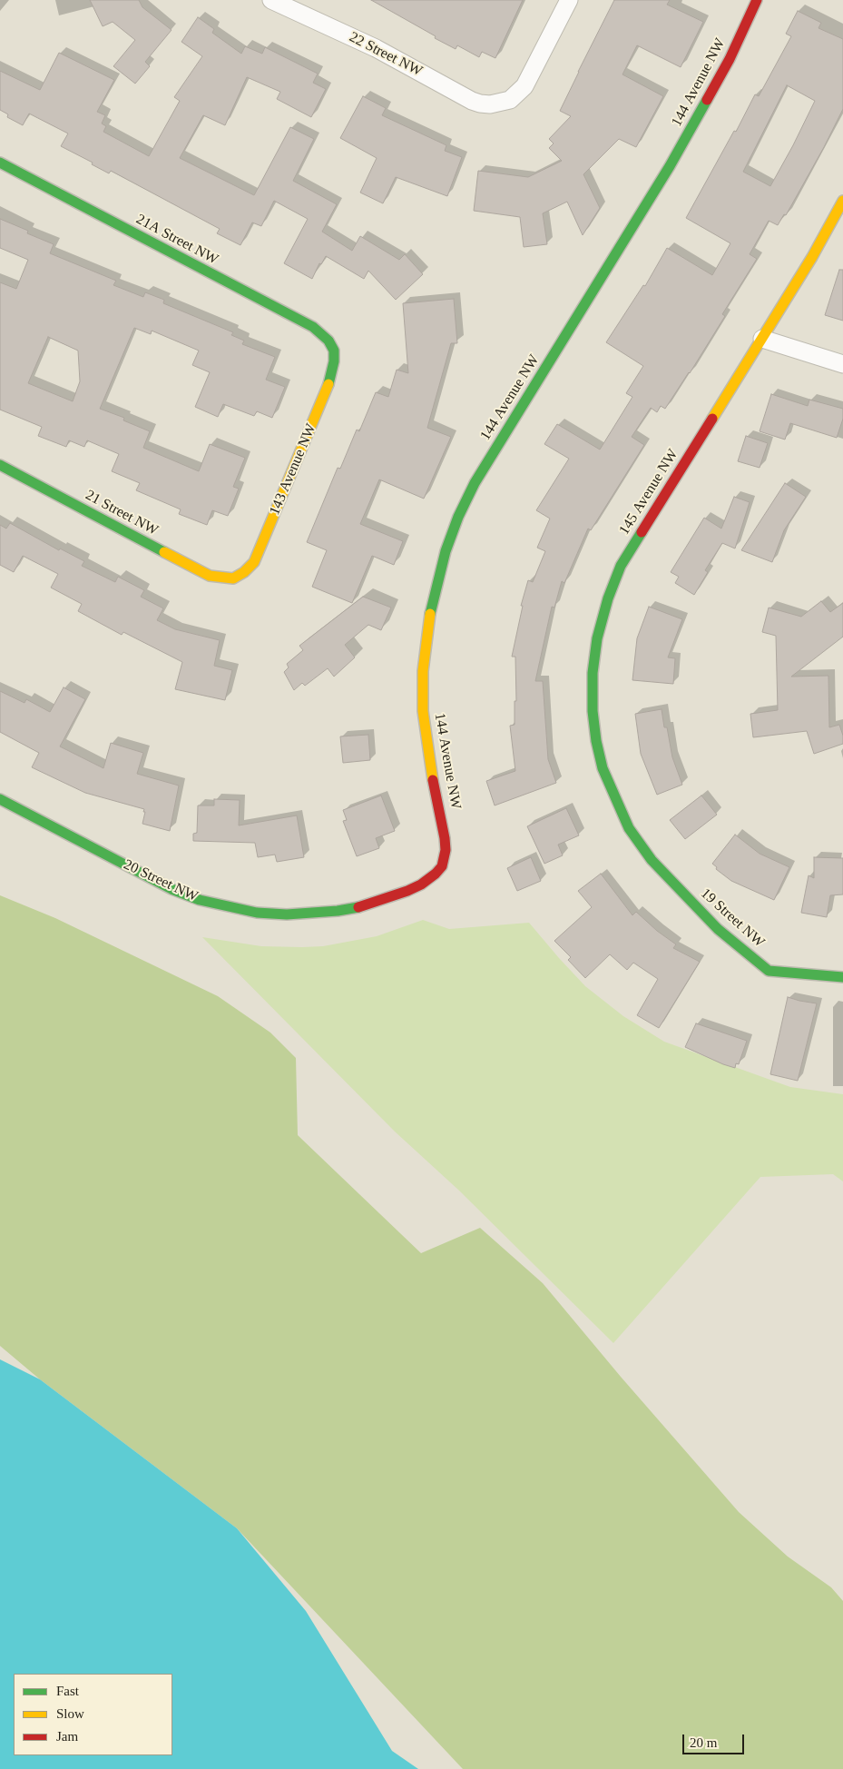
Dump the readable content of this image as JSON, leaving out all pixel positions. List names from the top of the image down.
{
  "streets": {
    "street": [
      "22 Street NW",
      "144 Avenue NW",
      "21A Street NW",
      "143 Avenue NW",
      "145 Avenue NW",
      "21 Street NW",
      "20 Street NW",
      "19 Street NW"
    ]
  },
  "crossings": [
    ["144 Avenue NW", "20 Street NW"],
    ["21A Street NW", "143 Avenue NW"],
    ["143 Avenue NW", "21 Street NW"],
    ["145 Avenue NW", "19 Street NW"]
  ],
  "legend": ["Fast", "Slow", "Jam"],
  "scale_bar": "20 m"
}
